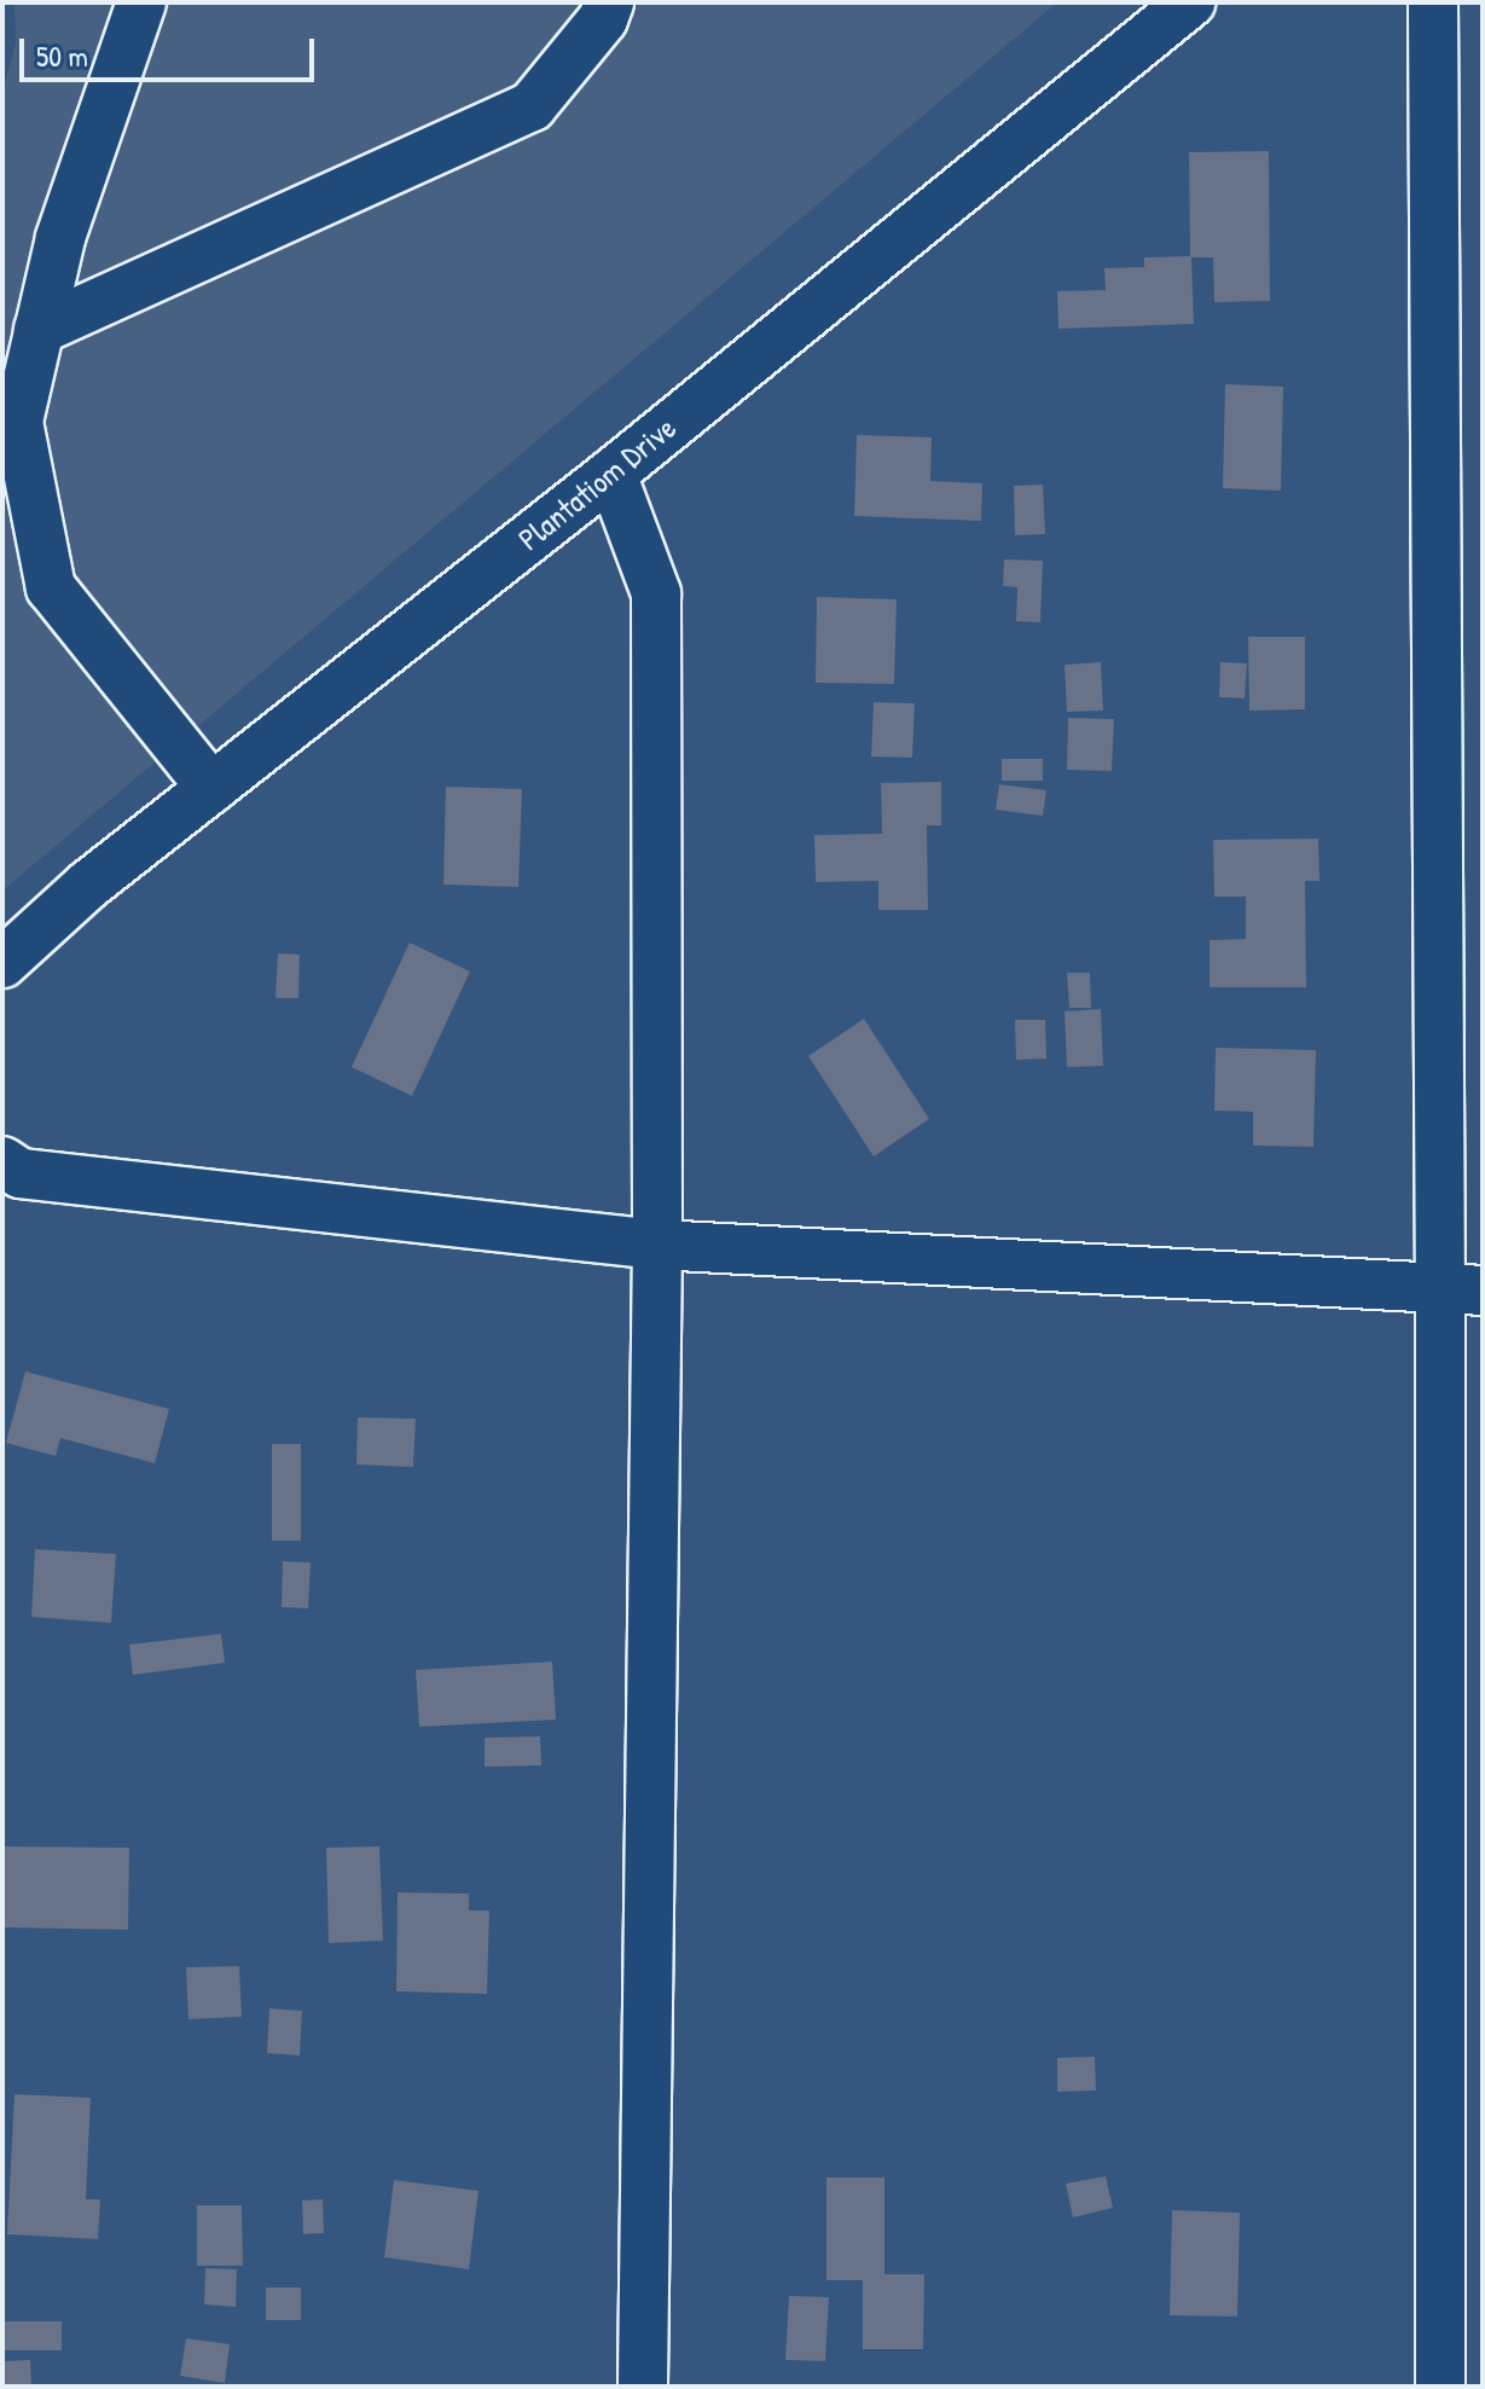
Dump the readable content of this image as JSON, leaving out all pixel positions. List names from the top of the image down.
{
  "streets": {
    "street": ["Plantatiom Drive"]
  },
  "scale_bar": "50 m"
}
